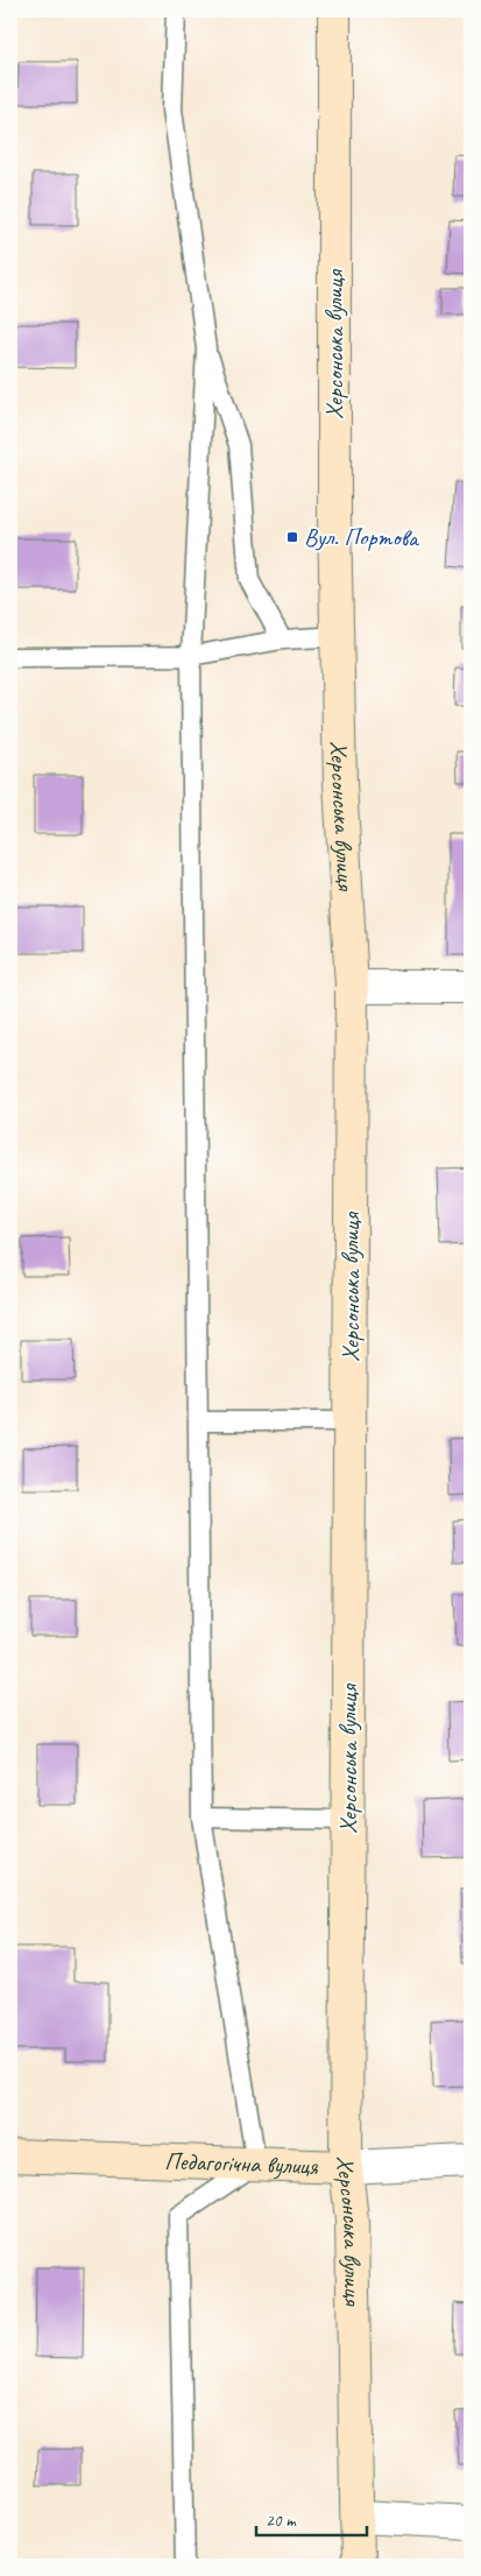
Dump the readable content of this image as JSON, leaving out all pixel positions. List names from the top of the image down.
{
  "streets": {
    "main road": ["Херсонська вулиця", "Педагогічна вулиця"]
  },
  "crossings": [
    ["Херсонська вулиця", "Педагогічна вулиця"]
  ],
  "places": {
    "transit": ["Вул. Портова"]
  },
  "scale_bar": "20 m"
}
